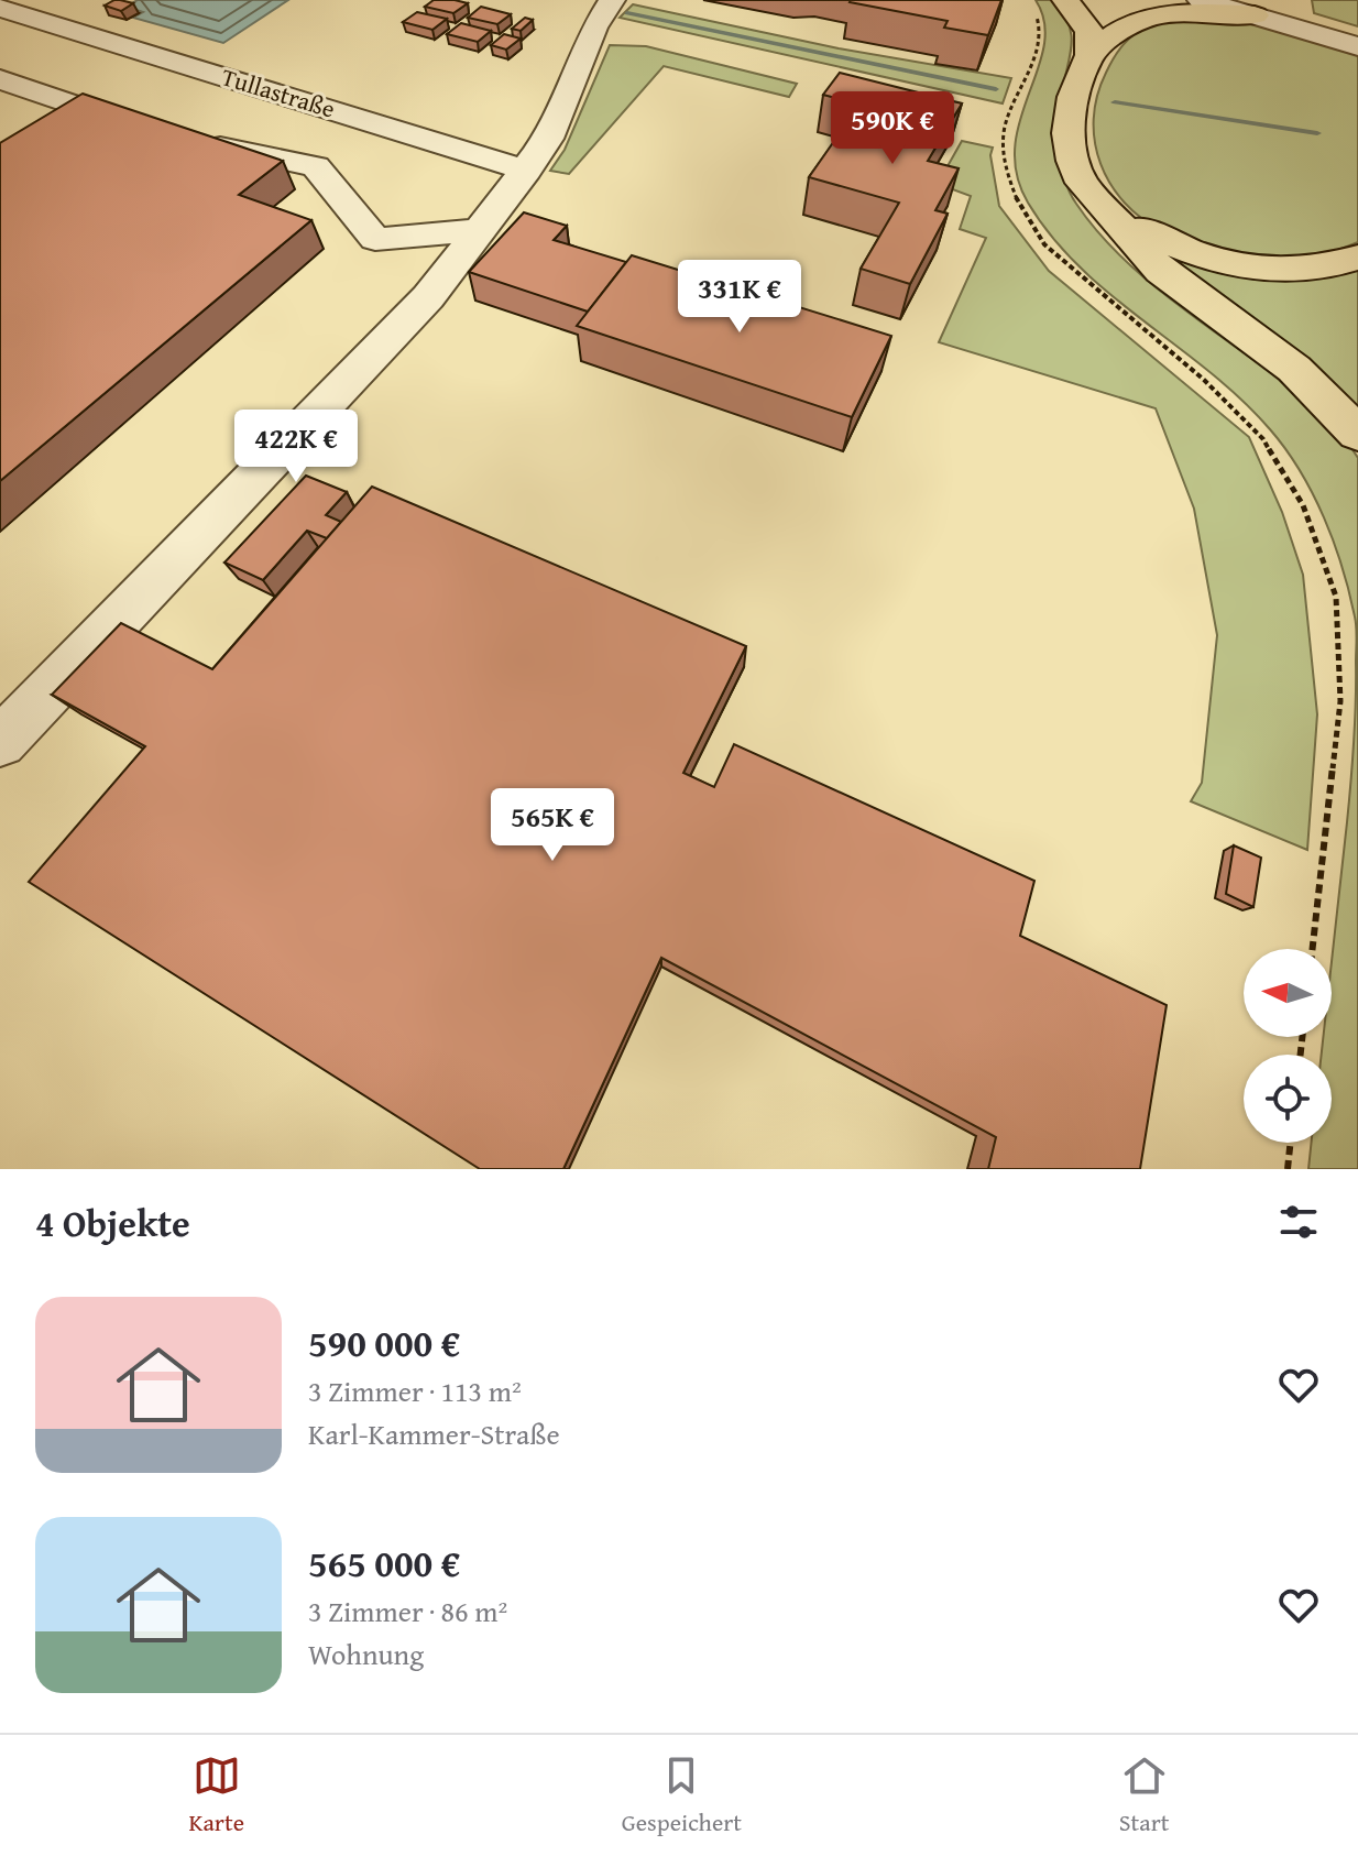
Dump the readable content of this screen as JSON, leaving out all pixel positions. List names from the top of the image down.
{
  "streets": {
    "street": ["Tullastraße"]
  },
  "north": "left",
  "page": {
    "price": [
      "590K €",
      "331K €",
      "422K €",
      "565K €"
    ],
    "heading": "4 Objekte",
    "list": [
      {
        "name": "590 000 €",
        "note": "3 Zimmer · 113 m² · Karl-Kammer-Straße"
      },
      {
        "name": "565 000 €",
        "note": "3 Zimmer · 86 m² · Wohnung"
      }
    ],
    "tabs": ["Karte", "Gespeichert", "Start"]
  }
}
